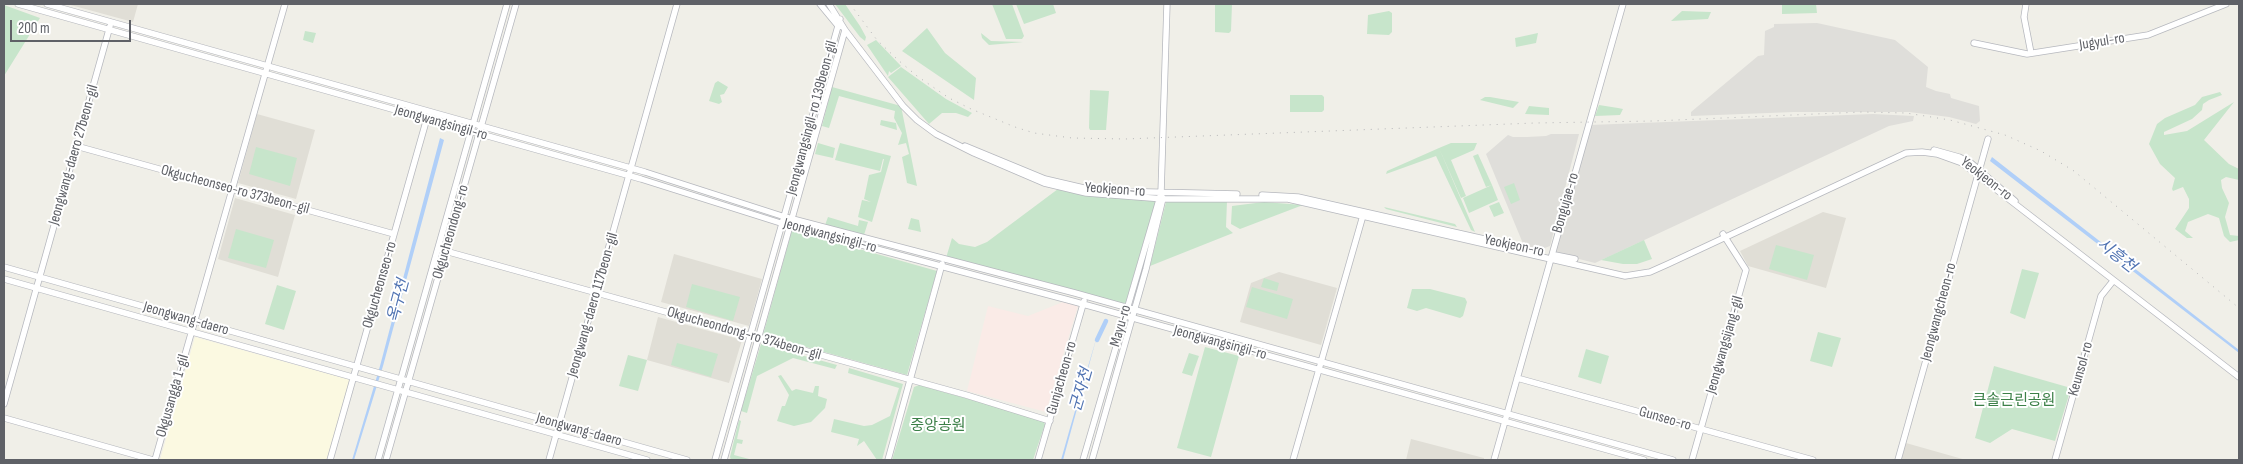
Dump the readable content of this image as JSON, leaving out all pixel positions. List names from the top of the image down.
{
  "streets": {
    "street": [
      "Jugyul-ro",
      "Jeongwangsingil-ro 139beon-gil",
      "Jeongwangsingil-ro",
      "Jeongwang-daero 27beon-gil",
      "Yeokjeon-ro",
      "Okgucheonseo-ro 373beon-gil",
      "Bongujae-ro",
      "Okgucheondong-ro",
      "Okgucheonseo-ro",
      "Jeongwang-daero 117beon-gil",
      "Jeongwangcheon-ro",
      "Jeongwang-daero",
      "Mayu-ro",
      "Okgucheondong-ro 374beon-gil",
      "Jeongwangsijang-gil",
      "Keunsol-ro",
      "Gunjacheon-ro",
      "Okgusangga 1-gil",
      "Gunseo-ro"
    ]
  },
  "crossings": [
    ["Jeongwangsingil-ro 139beon-gil", "Jeongwangsingil-ro"],
    ["Jeongwangsingil-ro 139beon-gil", "Yeokjeon-ro"],
    ["Jeongwangsingil-ro 139beon-gil", "Okgucheondong-ro 374beon-gil"],
    ["Jeongwangsingil-ro", "Jeongwang-daero 27beon-gil"],
    ["Jeongwangsingil-ro", "Bongujae-ro"],
    ["Jeongwangsingil-ro", "Okgucheondong-ro"],
    ["Jeongwangsingil-ro", "Okgucheonseo-ro"],
    ["Jeongwangsingil-ro", "Jeongwang-daero 117beon-gil"],
    ["Jeongwangsingil-ro", "Mayu-ro"],
    ["Jeongwangsingil-ro", "Gunjacheon-ro"],
    ["Jeongwangsingil-ro", "Okgusangga 1-gil"],
    ["Jeongwang-daero 27beon-gil", "Okgucheonseo-ro 373beon-gil"],
    ["Jeongwang-daero 27beon-gil", "Jeongwang-daero"],
    ["Yeokjeon-ro", "Bongujae-ro"],
    ["Yeokjeon-ro", "Jeongwangcheon-ro"],
    ["Yeokjeon-ro", "Mayu-ro"],
    ["Yeokjeon-ro", "Jeongwangsijang-gil"],
    ["Yeokjeon-ro", "Keunsol-ro"],
    ["Okgucheonseo-ro 373beon-gil", "Okgucheonseo-ro"],
    ["Okgucheonseo-ro 373beon-gil", "Okgusangga 1-gil"],
    ["Bongujae-ro", "Gunseo-ro"],
    ["Okgucheondong-ro", "Jeongwang-daero"],
    ["Okgucheondong-ro", "Okgucheondong-ro 374beon-gil"],
    ["Okgucheonseo-ro", "Jeongwang-daero"],
    ["Jeongwang-daero 117beon-gil", "Jeongwang-daero"],
    ["Jeongwang-daero 117beon-gil", "Okgucheondong-ro 374beon-gil"],
    ["Jeongwang-daero", "Okgusangga 1-gil"],
    ["Okgucheondong-ro 374beon-gil", "Gunjacheon-ro"],
    ["Jeongwangsijang-gil", "Gunseo-ro"]
  ],
  "water": ["시흥천", "옥구천", "군자천"],
  "parks": ["큰솔근린공원", "중앙공원"],
  "scale_bar": "200 m"
}
